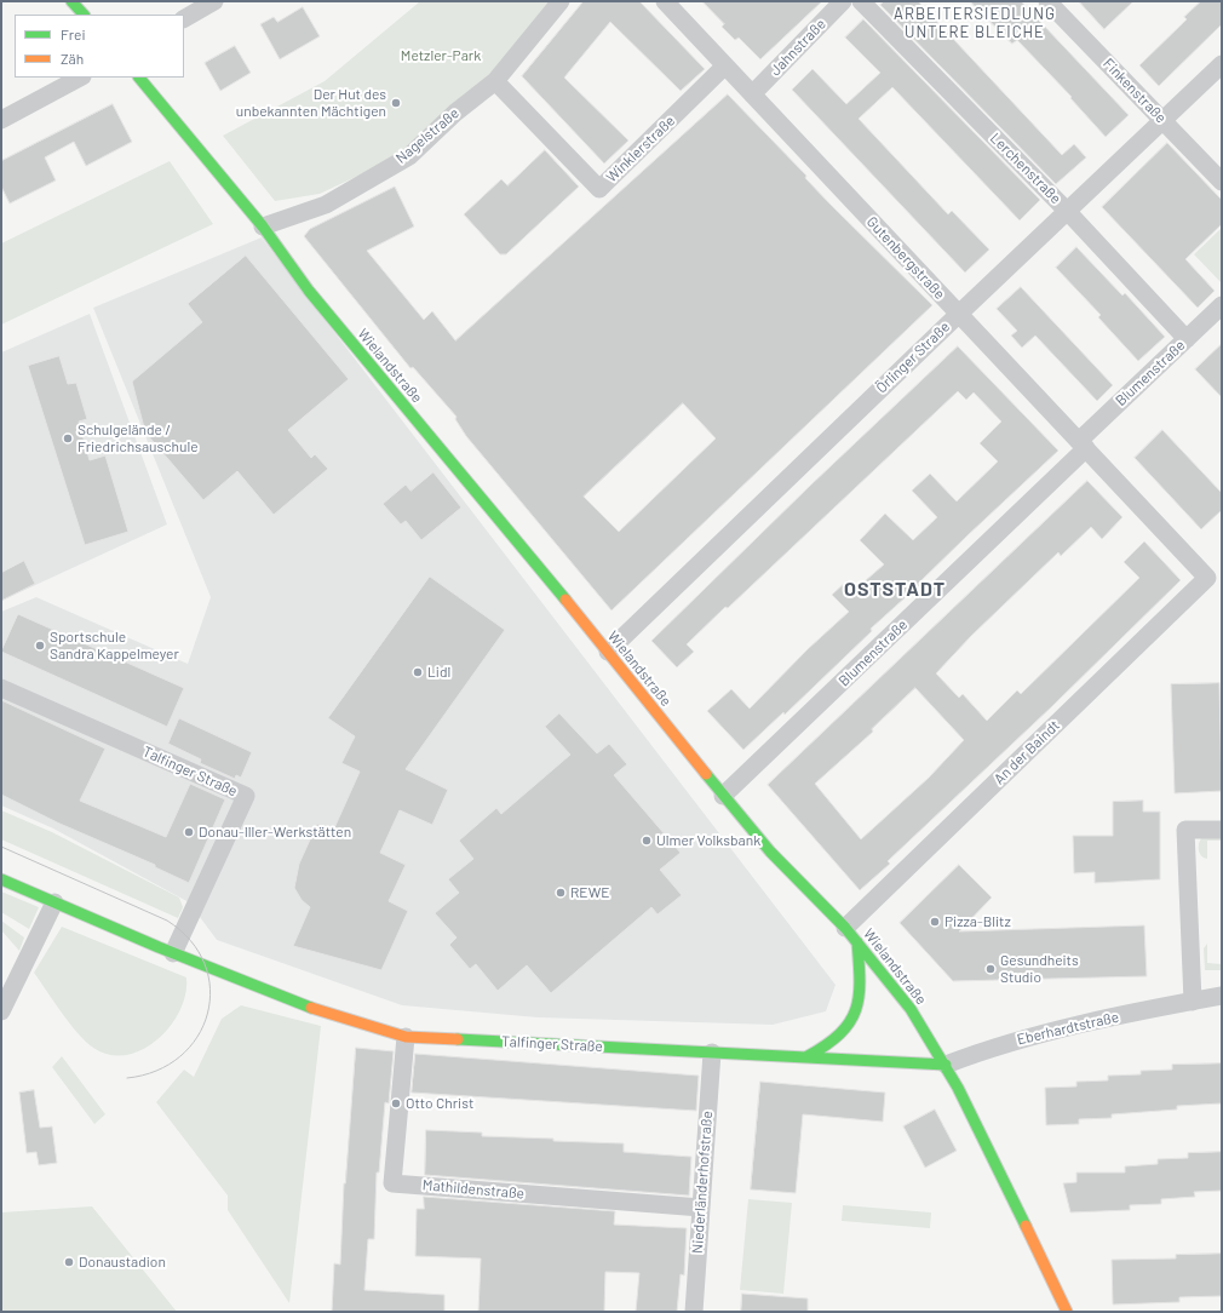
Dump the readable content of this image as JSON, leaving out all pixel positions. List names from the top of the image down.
{
  "streets": {
    "street": [
      "Jahnstraße",
      "Finkenstraße",
      "Nagelstraße",
      "Winklerstraße",
      "Lerchenstraße",
      "Gutenbergstraße",
      "Örlinger Straße",
      "Wielandstraße",
      "Blumenstraße",
      "An der Baindt",
      "Talfinger Straße",
      "Eberhardtstraße",
      "Niederländerhofstraße",
      "Mathildenstraße"
    ]
  },
  "crossings": [
    ["Jahnstraße", "Gutenbergstraße"],
    ["Finkenstraße", "Örlinger Straße"],
    ["Nagelstraße", "Winklerstraße"],
    ["Nagelstraße", "Wielandstraße"],
    ["Winklerstraße", "Gutenbergstraße"],
    ["Lerchenstraße", "Örlinger Straße"],
    ["Lerchenstraße", "Blumenstraße"],
    ["Gutenbergstraße", "Örlinger Straße"],
    ["Gutenbergstraße", "Blumenstraße"],
    ["Gutenbergstraße", "An der Baindt"],
    ["Örlinger Straße", "Wielandstraße"],
    ["Wielandstraße", "Blumenstraße"],
    ["Wielandstraße", "An der Baindt"],
    ["Wielandstraße", "Talfinger Straße"],
    ["Wielandstraße", "Eberhardtstraße"],
    ["Talfinger Straße", "Eberhardtstraße"],
    ["Talfinger Straße", "Niederländerhofstraße"],
    ["Talfinger Straße", "Mathildenstraße"],
    ["Niederländerhofstraße", "Mathildenstraße"]
  ],
  "districts": ["ARBEITERSIEDLUNG UNTERE BLEICHE", "OSTSTADT"],
  "parks": ["Metzler-Park"],
  "places": [
    "Der Hut des unbekannten Mächtigen",
    "Schulgelände / Friedrichsauschule",
    "Sportschule Sandra Kappelmeyer",
    "Lidl",
    "Donau-Iller-Werkstätten",
    "Ulmer Volksbank",
    "REWE",
    "Pizza-Blitz",
    "Gesundheits Studio",
    "Otto Christ",
    "Donaustadion"
  ],
  "legend": ["Frei", "Zäh"]
}
